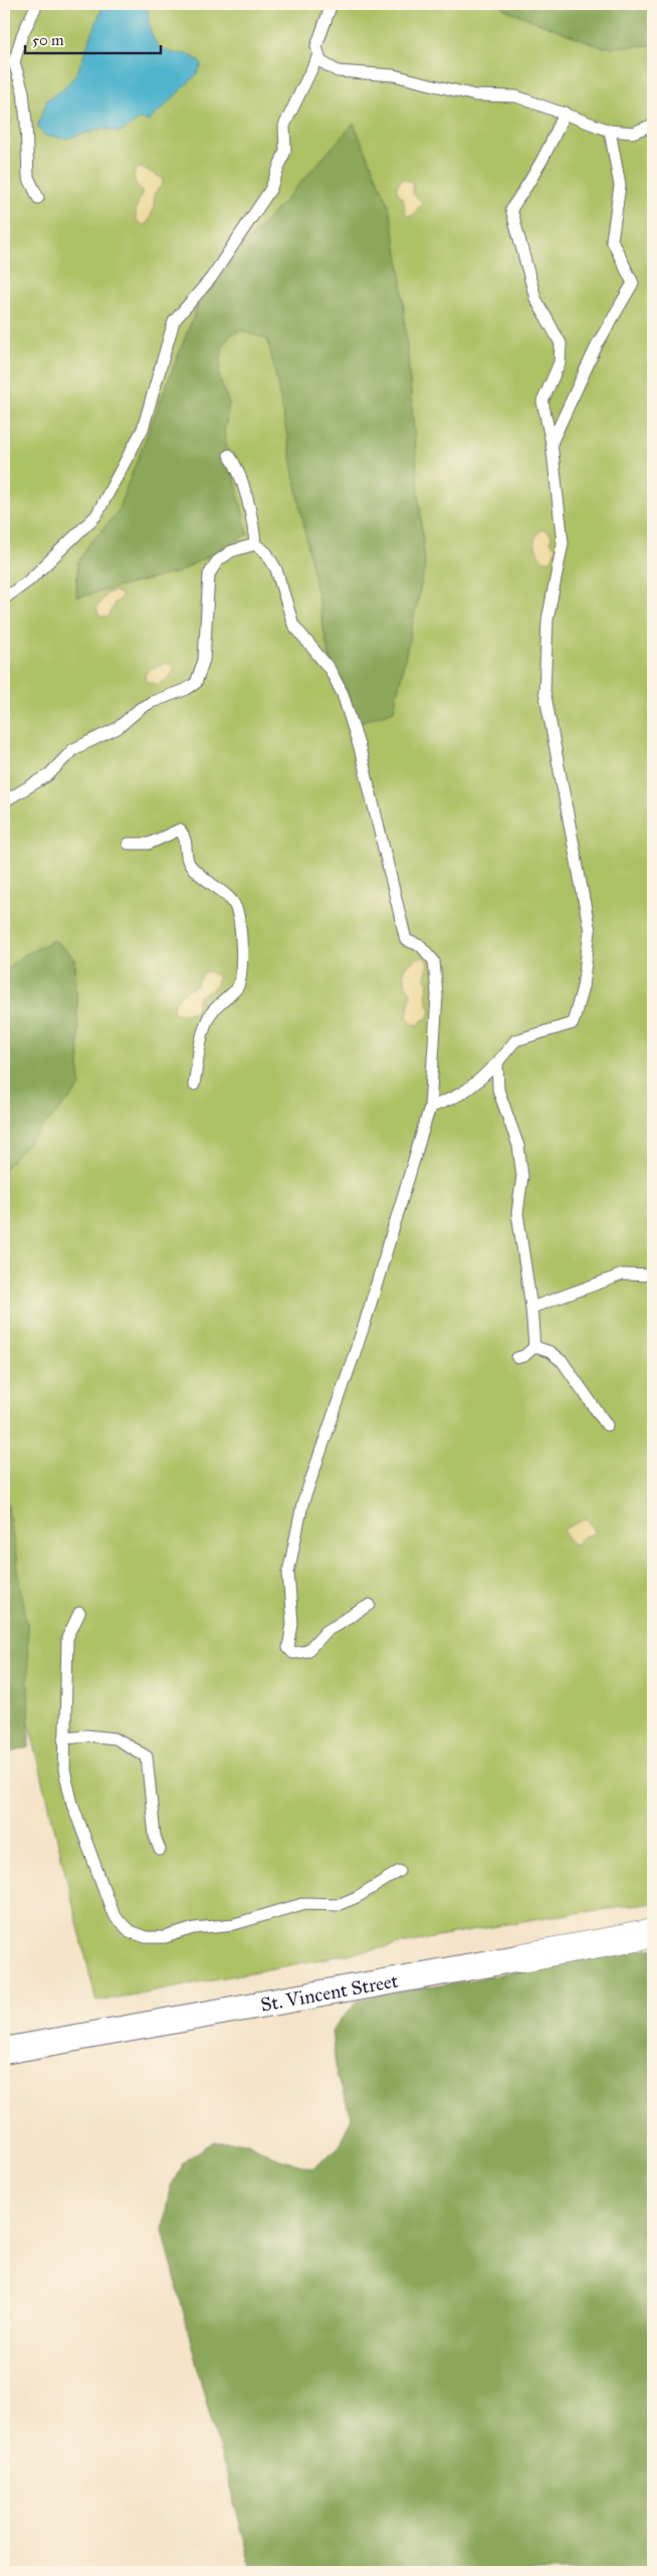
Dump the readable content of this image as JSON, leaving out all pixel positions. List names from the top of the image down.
{
  "streets": {
    "main road": ["St. Vincent Street"]
  },
  "scale_bar": "50 m"
}
